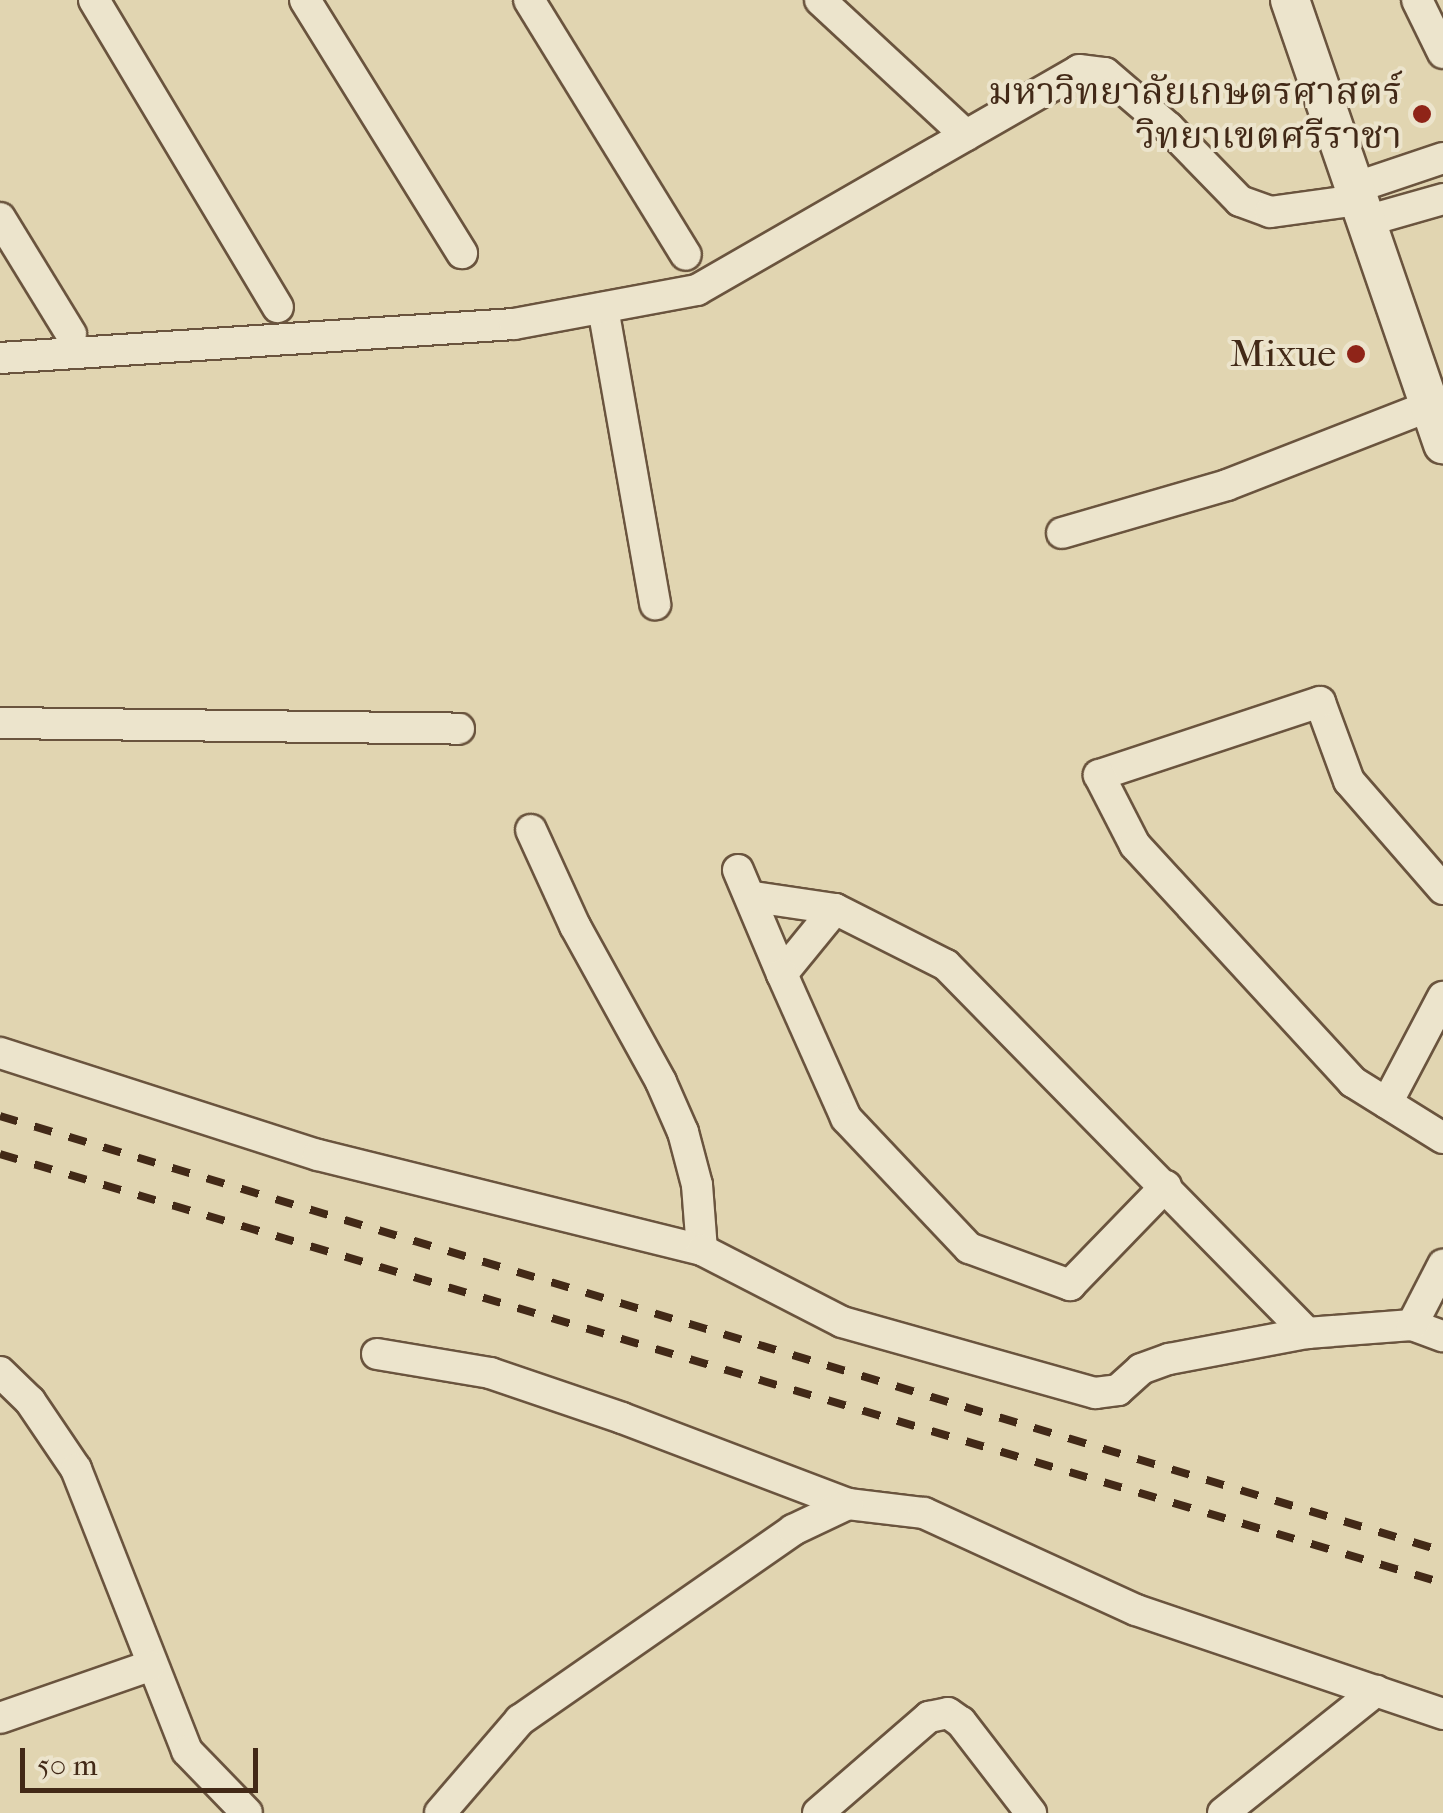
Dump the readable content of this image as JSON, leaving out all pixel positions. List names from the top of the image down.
{
  "places": ["มหาวิทยาลัยเกษตรศาสตร์ วิทยาเขตศรีราชา", "Mixue"],
  "scale_bar": "50 m"
}
